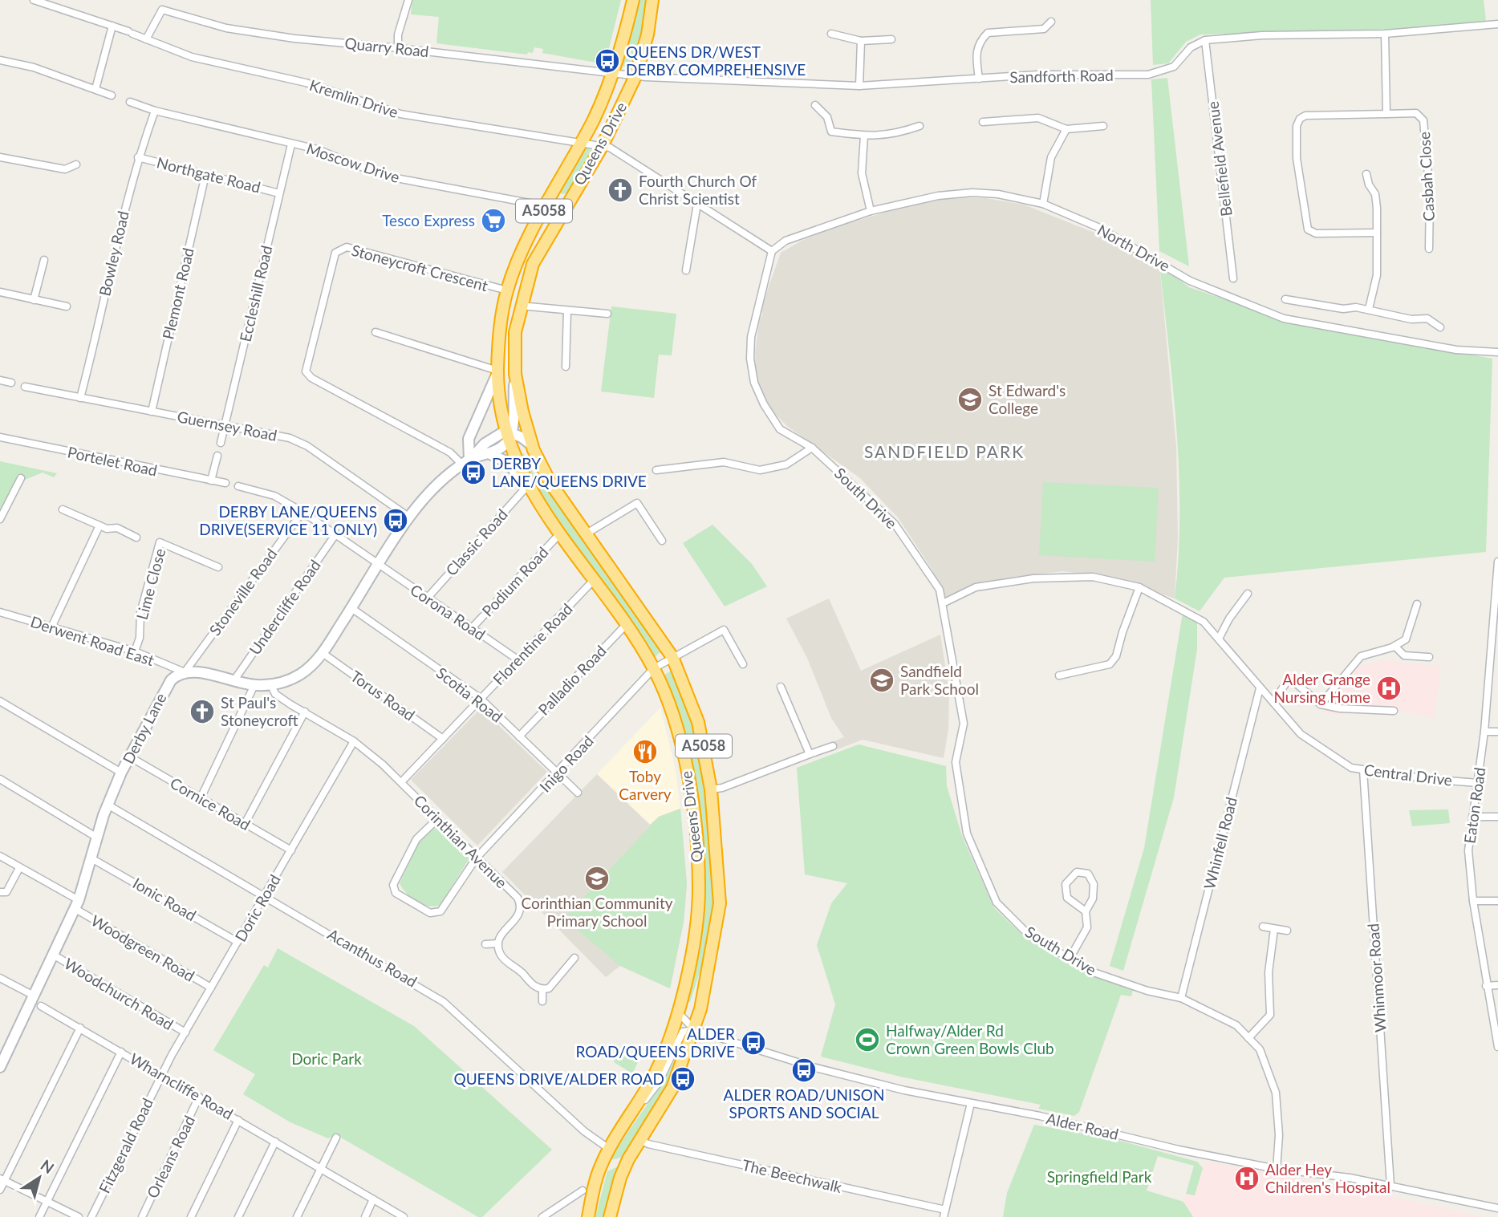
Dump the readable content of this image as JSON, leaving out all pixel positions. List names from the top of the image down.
{
  "streets": {
    "highway": ["Queens Drive", "A5058"],
    "street": [
      "Quarry Road",
      "Sandforth Road",
      "Kremlin Drive",
      "Bellefield Avenue",
      "Moscow Drive",
      "Northgate Road",
      "Casbah Close",
      "North Drive",
      "Bowley Road",
      "Stoneycroft Crescent",
      "Plemont Road",
      "Eccleshill Road",
      "Guernsey Road",
      "Portelet Road",
      "South Drive",
      "Classic Road",
      "Podium Road",
      "Lime Close",
      "Stoneville Road",
      "Undercliffe Road",
      "Corona Road",
      "Derwent Road East",
      "Florentine Road",
      "Palladio Road",
      "Scotia Road",
      "Torus Road",
      "Derby Lane",
      "Inigo Road",
      "Central Drive",
      "Cornice Road",
      "Eaton Road",
      "Corinthian Avenue",
      "Whinfell Road",
      "Ionic Road",
      "Doric Road",
      "Woodgreen Road",
      "Acanthus Road",
      "Whinmoor Road",
      "Woodchurch Road",
      "Wharncliffe Road",
      "Alder Road",
      "Fitzgerald Road",
      "Orleans Road",
      "The Beechwalk"
    ]
  },
  "crossings": [
    ["Quarry Road", "Sandforth Road"],
    ["Quarry Road", "Kremlin Drive"],
    ["Quarry Road", "Queens Drive"],
    ["Sandforth Road", "Queens Drive"],
    ["Sandforth Road", "Bellefield Avenue"],
    ["Kremlin Drive", "Queens Drive"],
    ["Kremlin Drive", "North Drive"],
    ["Kremlin Drive", "South Drive"],
    ["Queens Drive", "Moscow Drive"],
    ["Queens Drive", "A5058"],
    ["Queens Drive", "Stoneycroft Crescent"],
    ["Queens Drive", "Classic Road"],
    ["Queens Drive", "Podium Road"],
    ["Queens Drive", "Florentine Road"],
    ["Queens Drive", "Palladio Road"],
    ["Queens Drive", "Inigo Road"],
    ["Queens Drive", "Alder Road"],
    ["Queens Drive", "The Beechwalk"],
    ["Moscow Drive", "Bowley Road"],
    ["Moscow Drive", "Eccleshill Road"],
    ["Northgate Road", "Bowley Road"],
    ["Northgate Road", "Plemont Road"],
    ["Northgate Road", "Eccleshill Road"],
    ["A5058", "Acanthus Road"],
    ["A5058", "The Beechwalk"],
    ["North Drive", "South Drive"],
    ["Bowley Road", "Guernsey Road"],
    ["Plemont Road", "Guernsey Road"],
    ["Eccleshill Road", "Guernsey Road"],
    ["South Drive", "Central Drive"],
    ["South Drive", "Whinfell Road"],
    ["South Drive", "Alder Road"],
    ["Classic Road", "Corona Road"],
    ["Podium Road", "Corona Road"],
    ["Lime Close", "Derwent Road East"],
    ["Stoneville Road", "Derwent Road East"],
    ["Stoneville Road", "Derby Lane"],
    ["Corona Road", "Florentine Road"],
    ["Derwent Road East", "Derby Lane"],
    ["Florentine Road", "Scotia Road"],
    ["Florentine Road", "Torus Road"],
    ["Florentine Road", "Corinthian Avenue"],
    ["Palladio Road", "Scotia Road"],
    ["Scotia Road", "Inigo Road"],
    ["Derby Lane", "Cornice Road"],
    ["Derby Lane", "Ionic Road"],
    ["Derby Lane", "Woodgreen Road"],
    ["Derby Lane", "Acanthus Road"],
    ["Derby Lane", "Woodchurch Road"],
    ["Inigo Road", "Corinthian Avenue"],
    ["Central Drive", "Eaton Road"],
    ["Central Drive", "Whinfell Road"],
    ["Central Drive", "Whinmoor Road"],
    ["Cornice Road", "Doric Road"],
    ["Corinthian Avenue", "Doric Road"],
    ["Ionic Road", "Doric Road"],
    ["Doric Road", "Woodgreen Road"],
    ["Doric Road", "Acanthus Road"],
    ["Doric Road", "Woodchurch Road"],
    ["Doric Road", "Wharncliffe Road"],
    ["Doric Road", "Fitzgerald Road"],
    ["Whinmoor Road", "Alder Road"],
    ["Wharncliffe Road", "Fitzgerald Road"],
    ["Wharncliffe Road", "Orleans Road"]
  ],
  "districts": ["SANDFIELD PARK"],
  "parks": ["Doric Park", "Springfield Park"],
  "places": {
    "bus stop": [
      "QUEENS DR/WEST DERBY COMPREHENSIVE",
      "DERBY LANE/QUEENS DRIVE",
      "DERBY LANE/QUEENS DRIVE(SERVICE 11 ONLY)",
      "ALDER ROAD/QUEENS DRIVE",
      "ALDER ROAD/UNISON SPORTS AND SOCIAL",
      "QUEENS DRIVE/ALDER ROAD"
    ],
    "church": ["Fourth Church Of Christ Scientist", "St Paul's Stoneycroft"],
    "supermarket": ["Tesco Express"],
    "school or university": ["St Edward's College", "Sandfield Park School", "Corinthian Community Primary School"],
    "hospital": ["Alder Grange Nursing Home", "Alder Hey Children's Hospital"],
    "restaurant": ["Toby Carvery"],
    "sports": ["Halfway/Alder Rd Crown Green Bowls Club"]
  },
  "north": "top right"
}
